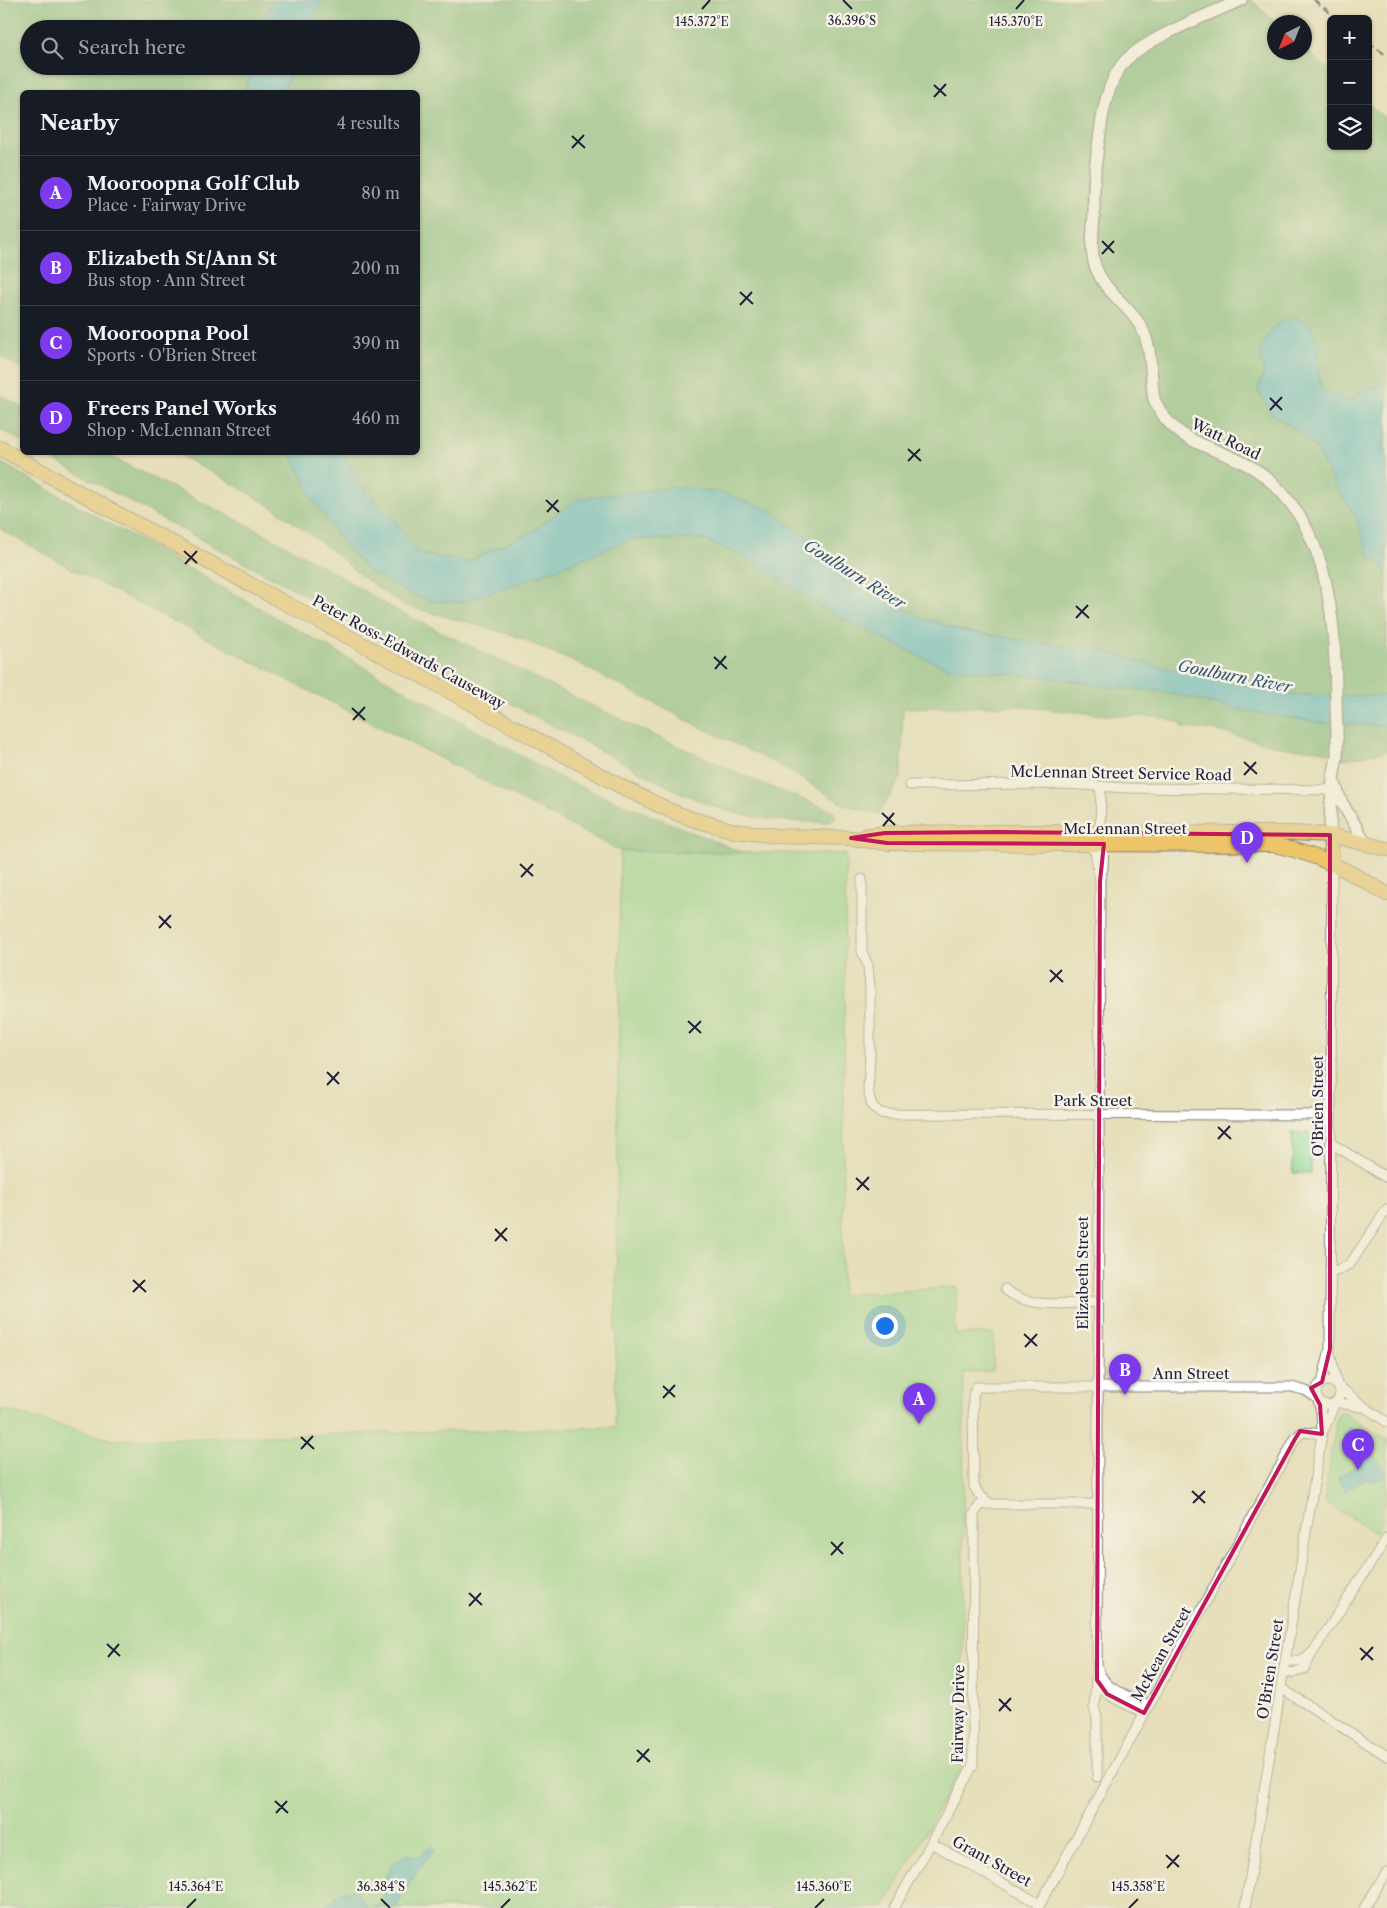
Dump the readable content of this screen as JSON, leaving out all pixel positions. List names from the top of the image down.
{
  "streets": {
    "highway": ["Peter Ross-Edwards Causeway", "McLennan Street"],
    "street": [
      "Watt Road",
      "McLennan Street Service Road",
      "Park Street",
      "O'Brien Street",
      "Elizabeth Street",
      "Ann Street",
      "McKean Street",
      "Fairway Drive",
      "Grant Street"
    ]
  },
  "crossings": [
    ["Watt Road", "McLennan Street Service Road"],
    ["Watt Road", "McLennan Street"],
    ["Peter Ross-Edwards Causeway", "McLennan Street"],
    ["McLennan Street Service Road", "Elizabeth Street"],
    ["McLennan Street", "O'Brien Street"],
    ["McLennan Street", "Elizabeth Street"],
    ["Park Street", "O'Brien Street"],
    ["Park Street", "Elizabeth Street"],
    ["O'Brien Street", "Ann Street"],
    ["O'Brien Street", "McKean Street"],
    ["Elizabeth Street", "Ann Street"],
    ["Elizabeth Street", "McKean Street"],
    ["Ann Street", "Fairway Drive"],
    ["McKean Street", "Grant Street"],
    ["Fairway Drive", "Grant Street"]
  ],
  "water": ["Goulburn River"],
  "north": "bottom left",
  "page": {
    "map_buttons": ["+", "−"],
    "search": "Search here",
    "heading": ["Nearby", "4 results"],
    "list": [
      {
        "mark": "A",
        "name": "Mooroopna Golf Club",
        "note": "Place · Fairway Drive",
        "value": "80 m"
      },
      {
        "mark": "B",
        "name": "Elizabeth St/Ann St",
        "note": "Bus stop · Ann Street",
        "value": "200 m"
      },
      {
        "mark": "C",
        "name": "Mooroopna Pool",
        "note": "Sports · O'Brien Street",
        "value": "390 m"
      },
      {
        "mark": "D",
        "name": "Freers Panel Works",
        "note": "Shop · McLennan Street",
        "value": "460 m"
      }
    ],
    "pins": [
      "D",
      "B",
      "A",
      "C"
    ]
  },
  "coordinates": [
    "36.396°S",
    "145.372°E",
    "145.370°E",
    "145.364°E",
    "145.362°E",
    "145.360°E",
    "145.358°E",
    "36.384°S"
  ]
}
